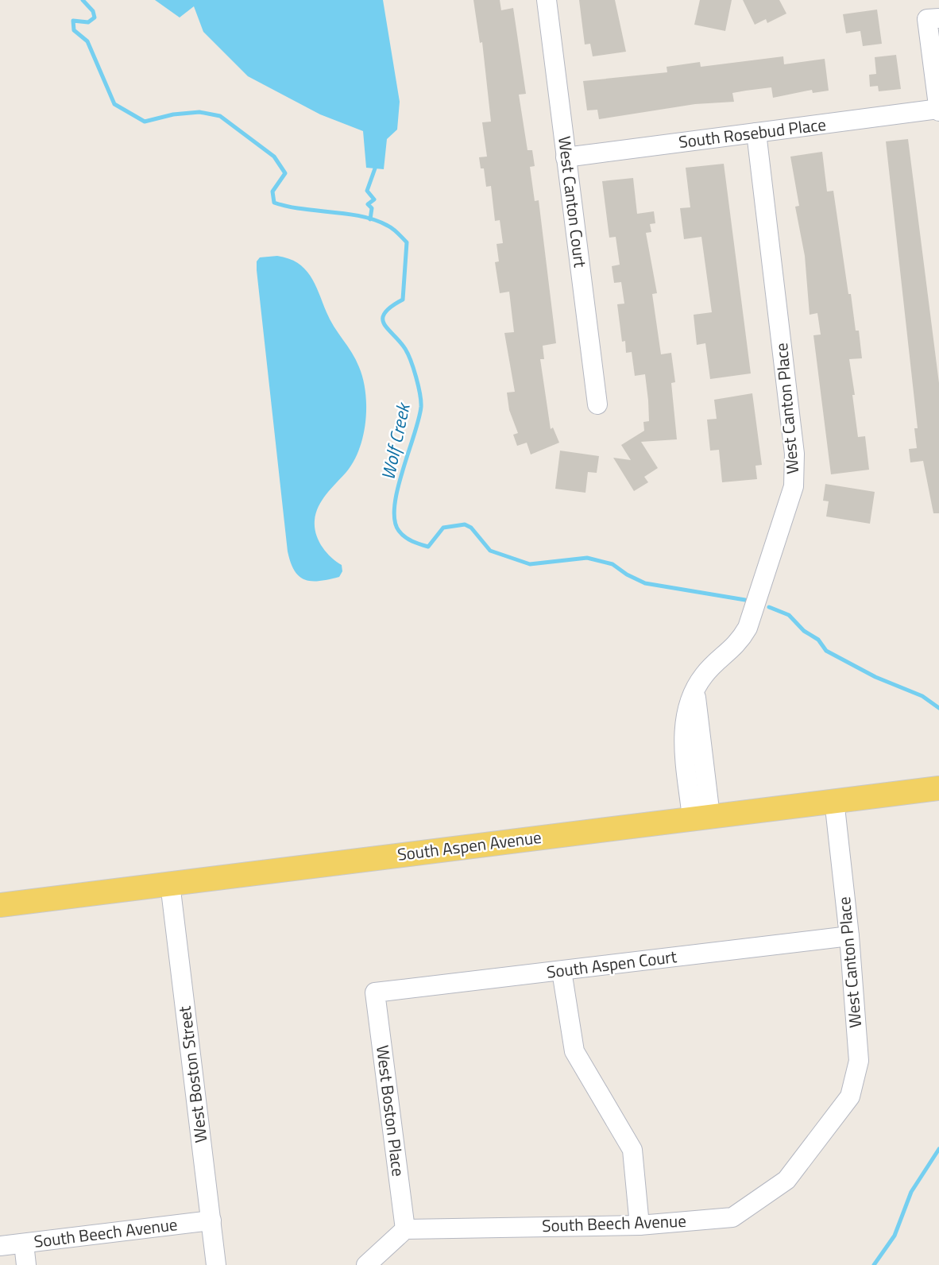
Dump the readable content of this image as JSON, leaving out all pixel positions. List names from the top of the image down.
{
  "streets": {
    "main road": ["South Aspen Avenue"],
    "street": [
      "South Rosebud Place",
      "West Canton Court",
      "West Canton Place",
      "South Aspen Court",
      "West Boston Street",
      "West Boston Place",
      "South Beech Avenue"
    ]
  },
  "crossings": [
    ["South Rosebud Place", "West Canton Court"],
    ["South Rosebud Place", "West Canton Place"],
    ["West Canton Place", "South Aspen Avenue"],
    ["West Canton Place", "South Aspen Court"],
    ["West Canton Place", "South Beech Avenue"],
    ["South Aspen Avenue", "West Boston Street"],
    ["South Aspen Court", "West Boston Place"],
    ["West Boston Street", "South Beech Avenue"],
    ["West Boston Place", "South Beech Avenue"]
  ],
  "water": ["Wolf Creek"]
}
